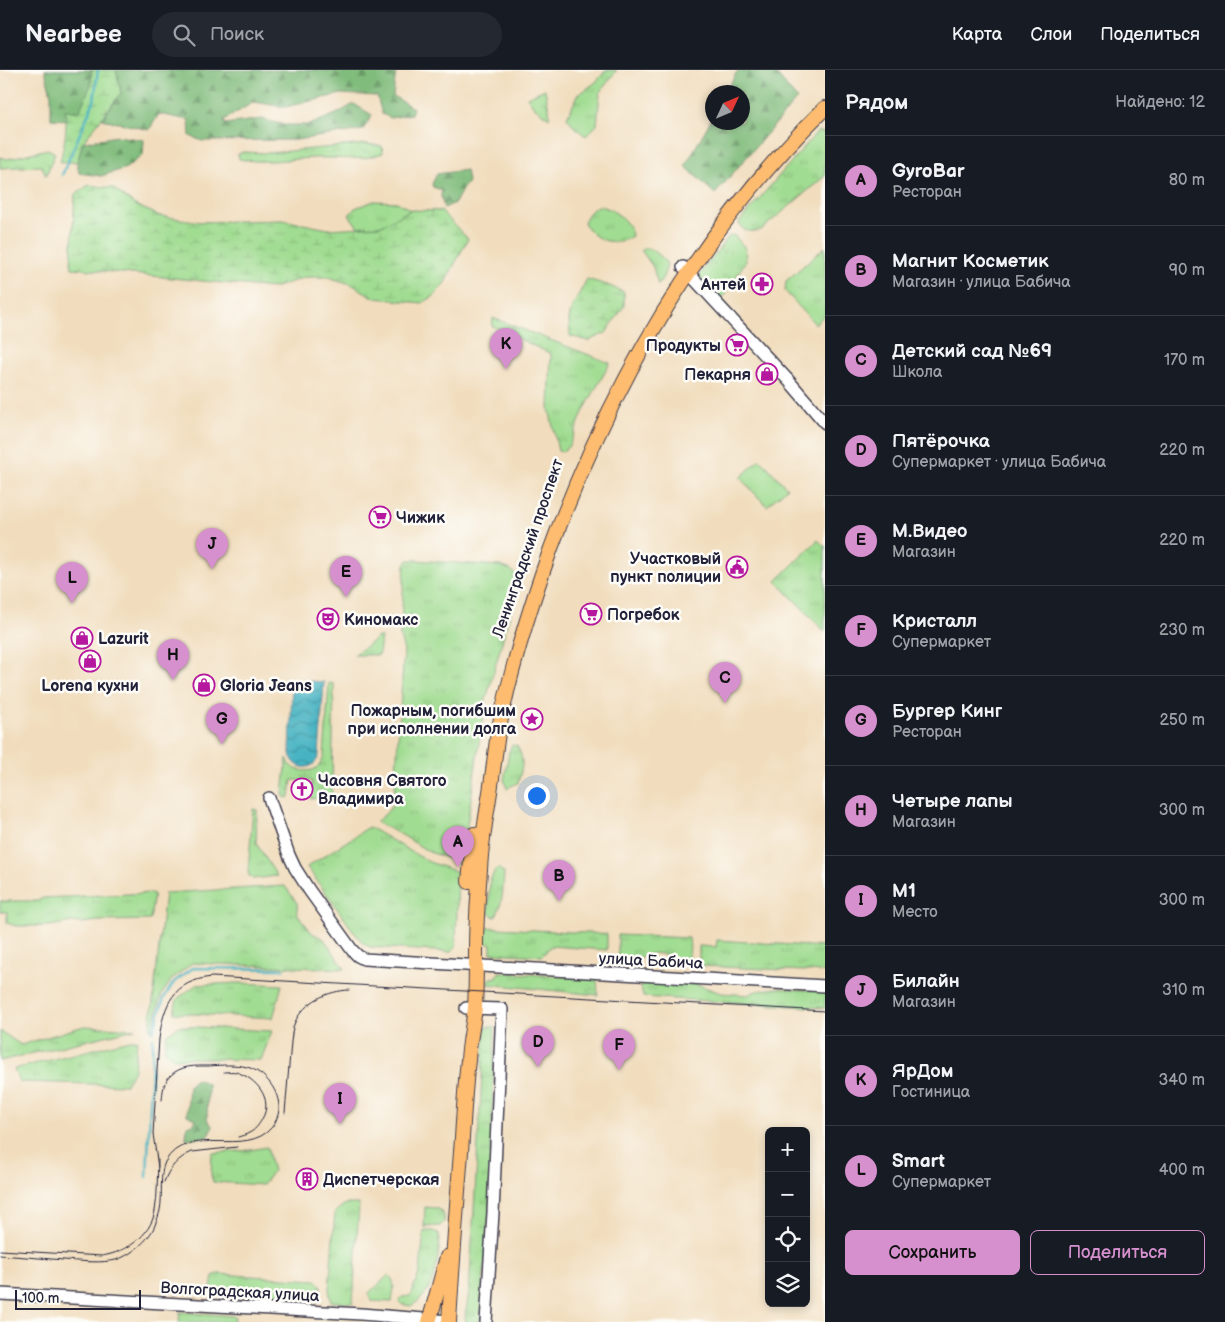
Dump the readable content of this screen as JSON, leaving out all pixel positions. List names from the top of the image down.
{
  "streets": {
    "main road": ["Ленинградский проспект"],
    "street": ["улица Бабича", "Волгоградская улица"]
  },
  "crossings": [
    ["Ленинградский проспект", "улица Бабича"],
    ["Ленинградский проспект", "Волгоградская улица"]
  ],
  "places": {
    "pharmacy": ["Антей"],
    "supermarket": ["Продукты", "Чижик", "Погребок"],
    "shop": [
      "Пекарня",
      "Lazurit",
      "Lorena кухни",
      "Gloria Jeans"
    ],
    "public building": ["Участковый пункт полиции"],
    "theatre": ["Киномакс"],
    "place": ["Пожарным, погибшим при исполнении долга"],
    "church": ["Часовня Святого Владимира"],
    "building": ["Диспетчерская"]
  },
  "scale_bar": "100 m",
  "north": "top right",
  "page": {
    "header": "Nearbee",
    "search": "Поиск",
    "nav": ["Карта", "Слои", "Поделиться"],
    "heading": ["Рядом", "Найдено: 12"],
    "list": [
      {
        "mark": "A",
        "name": "GyroBar",
        "note": "Ресторан",
        "value": "80 m"
      },
      {
        "mark": "B",
        "name": "Магнит Косметик",
        "note": "Магазин · улица Бабича",
        "value": "90 m"
      },
      {
        "mark": "C",
        "name": "Детский сад №69",
        "note": "Школа",
        "value": "170 m"
      },
      {
        "mark": "D",
        "name": "Пятёрочка",
        "note": "Супермаркет · улица Бабича",
        "value": "220 m"
      },
      {
        "mark": "E",
        "name": "М.Видео",
        "note": "Магазин",
        "value": "220 m"
      },
      {
        "mark": "F",
        "name": "Кристалл",
        "note": "Супермаркет",
        "value": "230 m"
      },
      {
        "mark": "G",
        "name": "Бургер Кинг",
        "note": "Ресторан",
        "value": "250 m"
      },
      {
        "mark": "H",
        "name": "Четыре лапы",
        "note": "Магазин",
        "value": "300 m"
      },
      {
        "mark": "I",
        "name": "М1",
        "note": "Место",
        "value": "300 m"
      },
      {
        "mark": "J",
        "name": "Билайн",
        "note": "Магазин",
        "value": "310 m"
      },
      {
        "mark": "K",
        "name": "ЯрДом",
        "note": "Гостиница",
        "value": "340 m"
      },
      {
        "mark": "L",
        "name": "Smart",
        "note": "Супермаркет",
        "value": "400 m"
      }
    ],
    "pins": [
      "K",
      "J",
      "E",
      "L",
      "H",
      "C",
      "G",
      "A",
      "B",
      "D",
      "F",
      "I"
    ],
    "map_buttons": ["+", "−"],
    "buttons": ["Сохранить", "Поделиться"],
    "scale": "100 m"
  }
}
